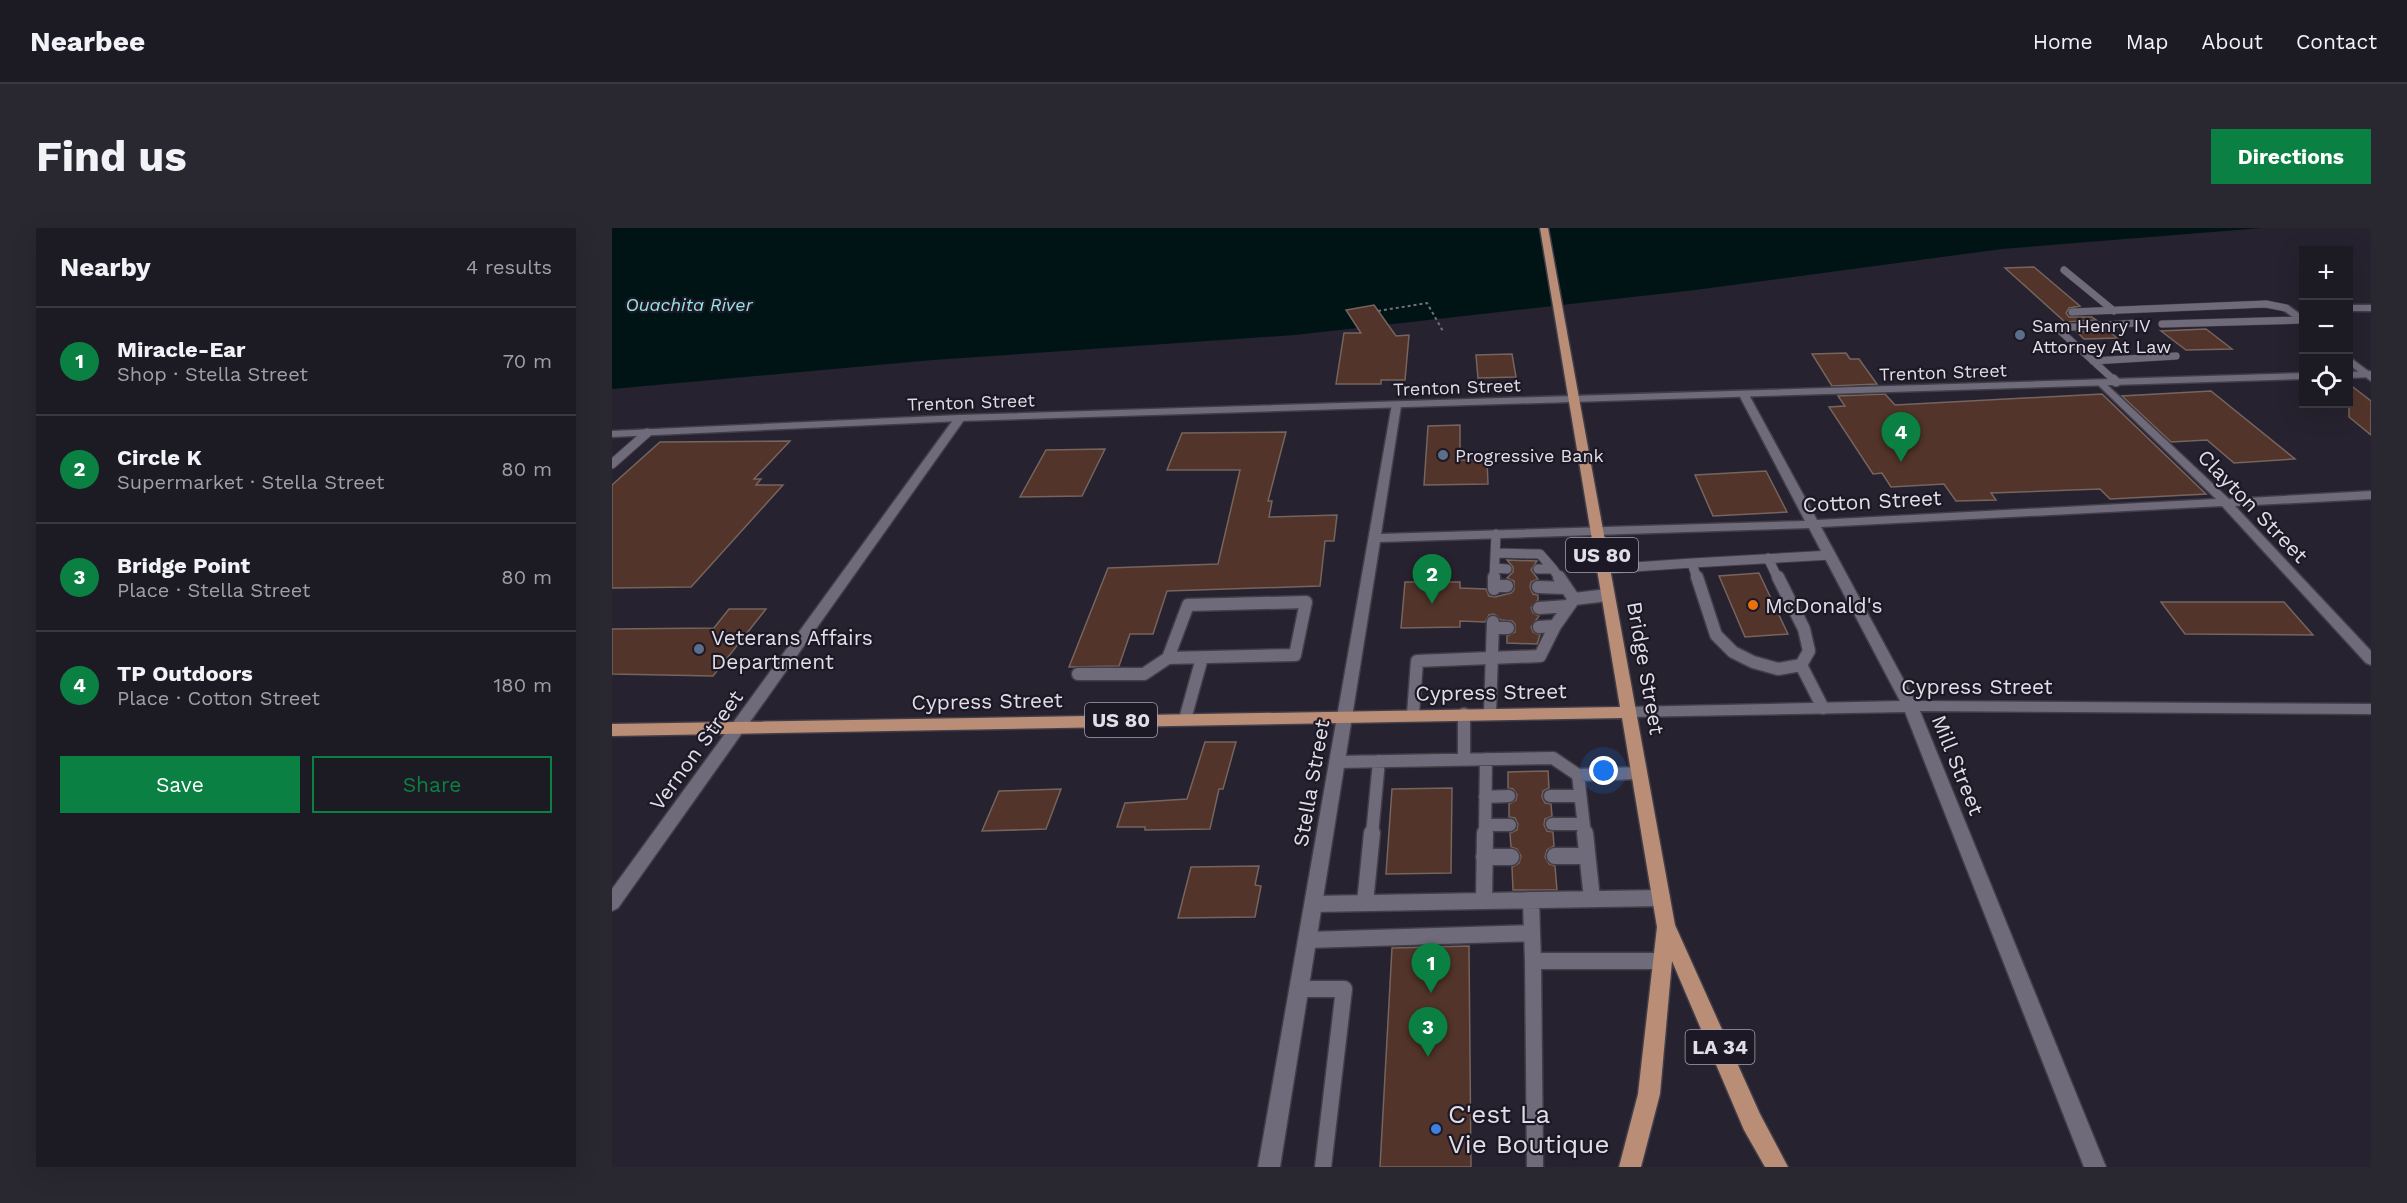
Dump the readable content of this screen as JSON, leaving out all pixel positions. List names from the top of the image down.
{
  "streets": {
    "main road": [
      "US 80",
      "Bridge Street",
      "Cypress Street",
      "LA 34"
    ],
    "street": [
      "Trenton Street",
      "Cotton Street",
      "Clayton Street",
      "Vernon Street",
      "Mill Street",
      "Stella Street"
    ]
  },
  "crossings": [
    ["Trenton Street", "Clayton Street"],
    ["Trenton Street", "Bridge Street"],
    ["Trenton Street", "Vernon Street"],
    ["Trenton Street", "Mill Street"],
    ["Trenton Street", "Stella Street"],
    ["Cotton Street", "Clayton Street"],
    ["Cotton Street", "Bridge Street"],
    ["Cotton Street", "Mill Street"],
    ["Cotton Street", "Stella Street"],
    ["Bridge Street", "Cypress Street"],
    ["Cypress Street", "Vernon Street"],
    ["Cypress Street", "Mill Street"],
    ["Cypress Street", "Stella Street"]
  ],
  "water": ["Ouachita River"],
  "places": [
    "Sam Henry IV Attorney At Law",
    "Progressive Bank",
    "McDonald's",
    "Veterans Affairs Department",
    "C'est La Vie Boutique"
  ],
  "page": {
    "header": "Nearbee",
    "nav": [
      "Home",
      "Map",
      "About",
      "Contact"
    ],
    "buttons": [
      "Directions",
      ["Save", "Share"]
    ],
    "title": "Find us",
    "heading": ["Nearby", "4 results"],
    "map_buttons": ["+", "−"],
    "list": [
      {
        "mark": "1",
        "name": "Miracle-Ear",
        "note": "Shop · Stella Street",
        "value": "70 m"
      },
      {
        "mark": "2",
        "name": "Circle K",
        "note": "Supermarket · Stella Street",
        "value": "80 m"
      },
      {
        "mark": "3",
        "name": "Bridge Point",
        "note": "Place · Stella Street",
        "value": "80 m"
      },
      {
        "mark": "4",
        "name": "TP Outdoors",
        "note": "Place · Cotton Street",
        "value": "180 m"
      }
    ],
    "pins": [
      "4",
      "2",
      "1",
      "3"
    ]
  }
}
